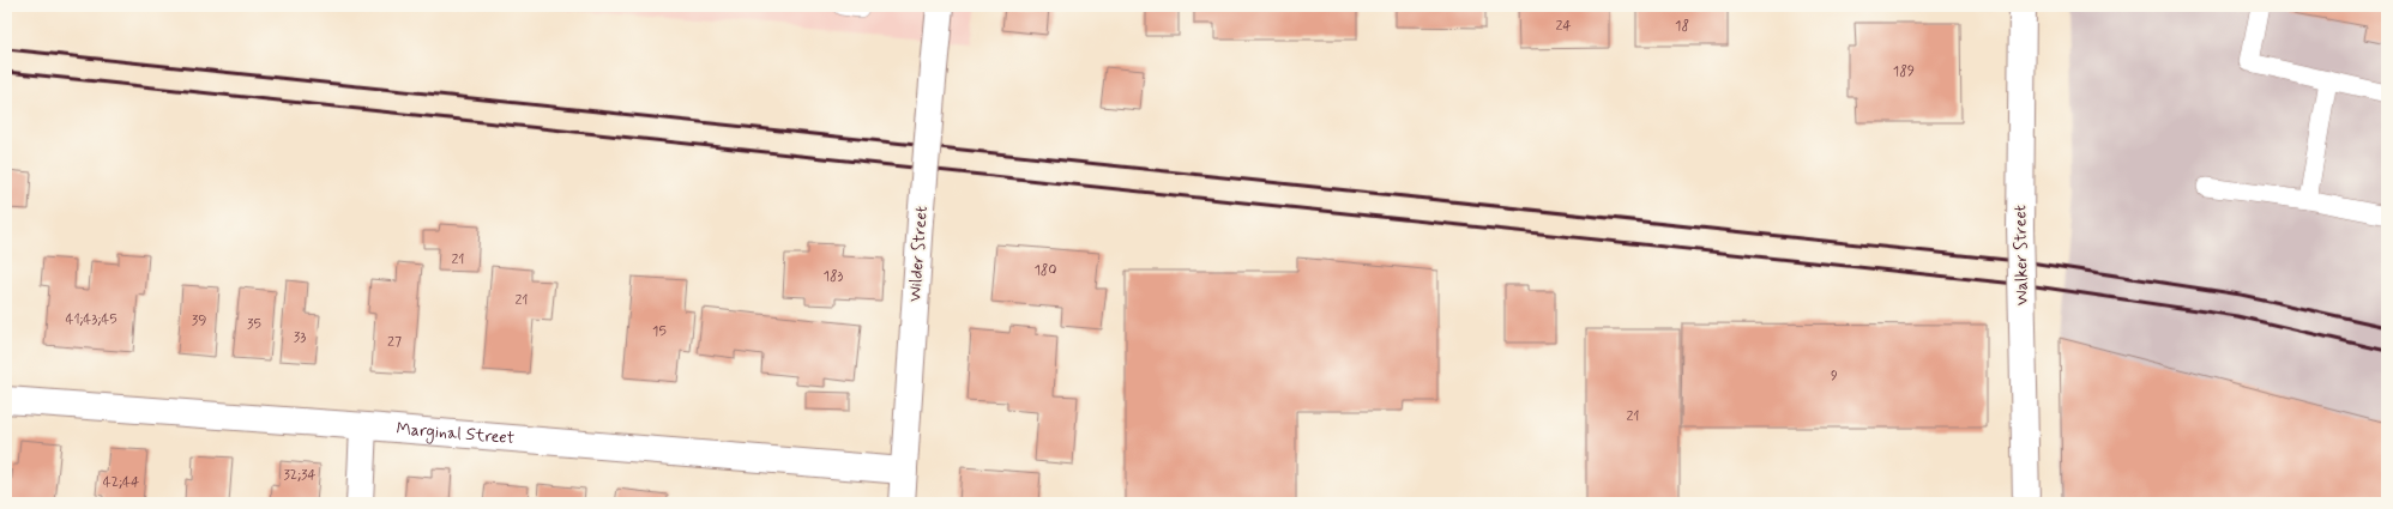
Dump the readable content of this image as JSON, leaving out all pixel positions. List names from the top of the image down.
{
  "streets": {
    "street": ["Wilder Street", "Walker Street", "Marginal Street"]
  },
  "crossings": [
    ["Wilder Street", "Marginal Street"]
  ],
  "house_numbers": [
    "24",
    "18",
    "189",
    "21",
    "180",
    "183",
    "21",
    "41;43;45",
    "39",
    "35",
    "15",
    "33",
    "27",
    "9",
    "21",
    "32;34",
    "42;44"
  ]
}
